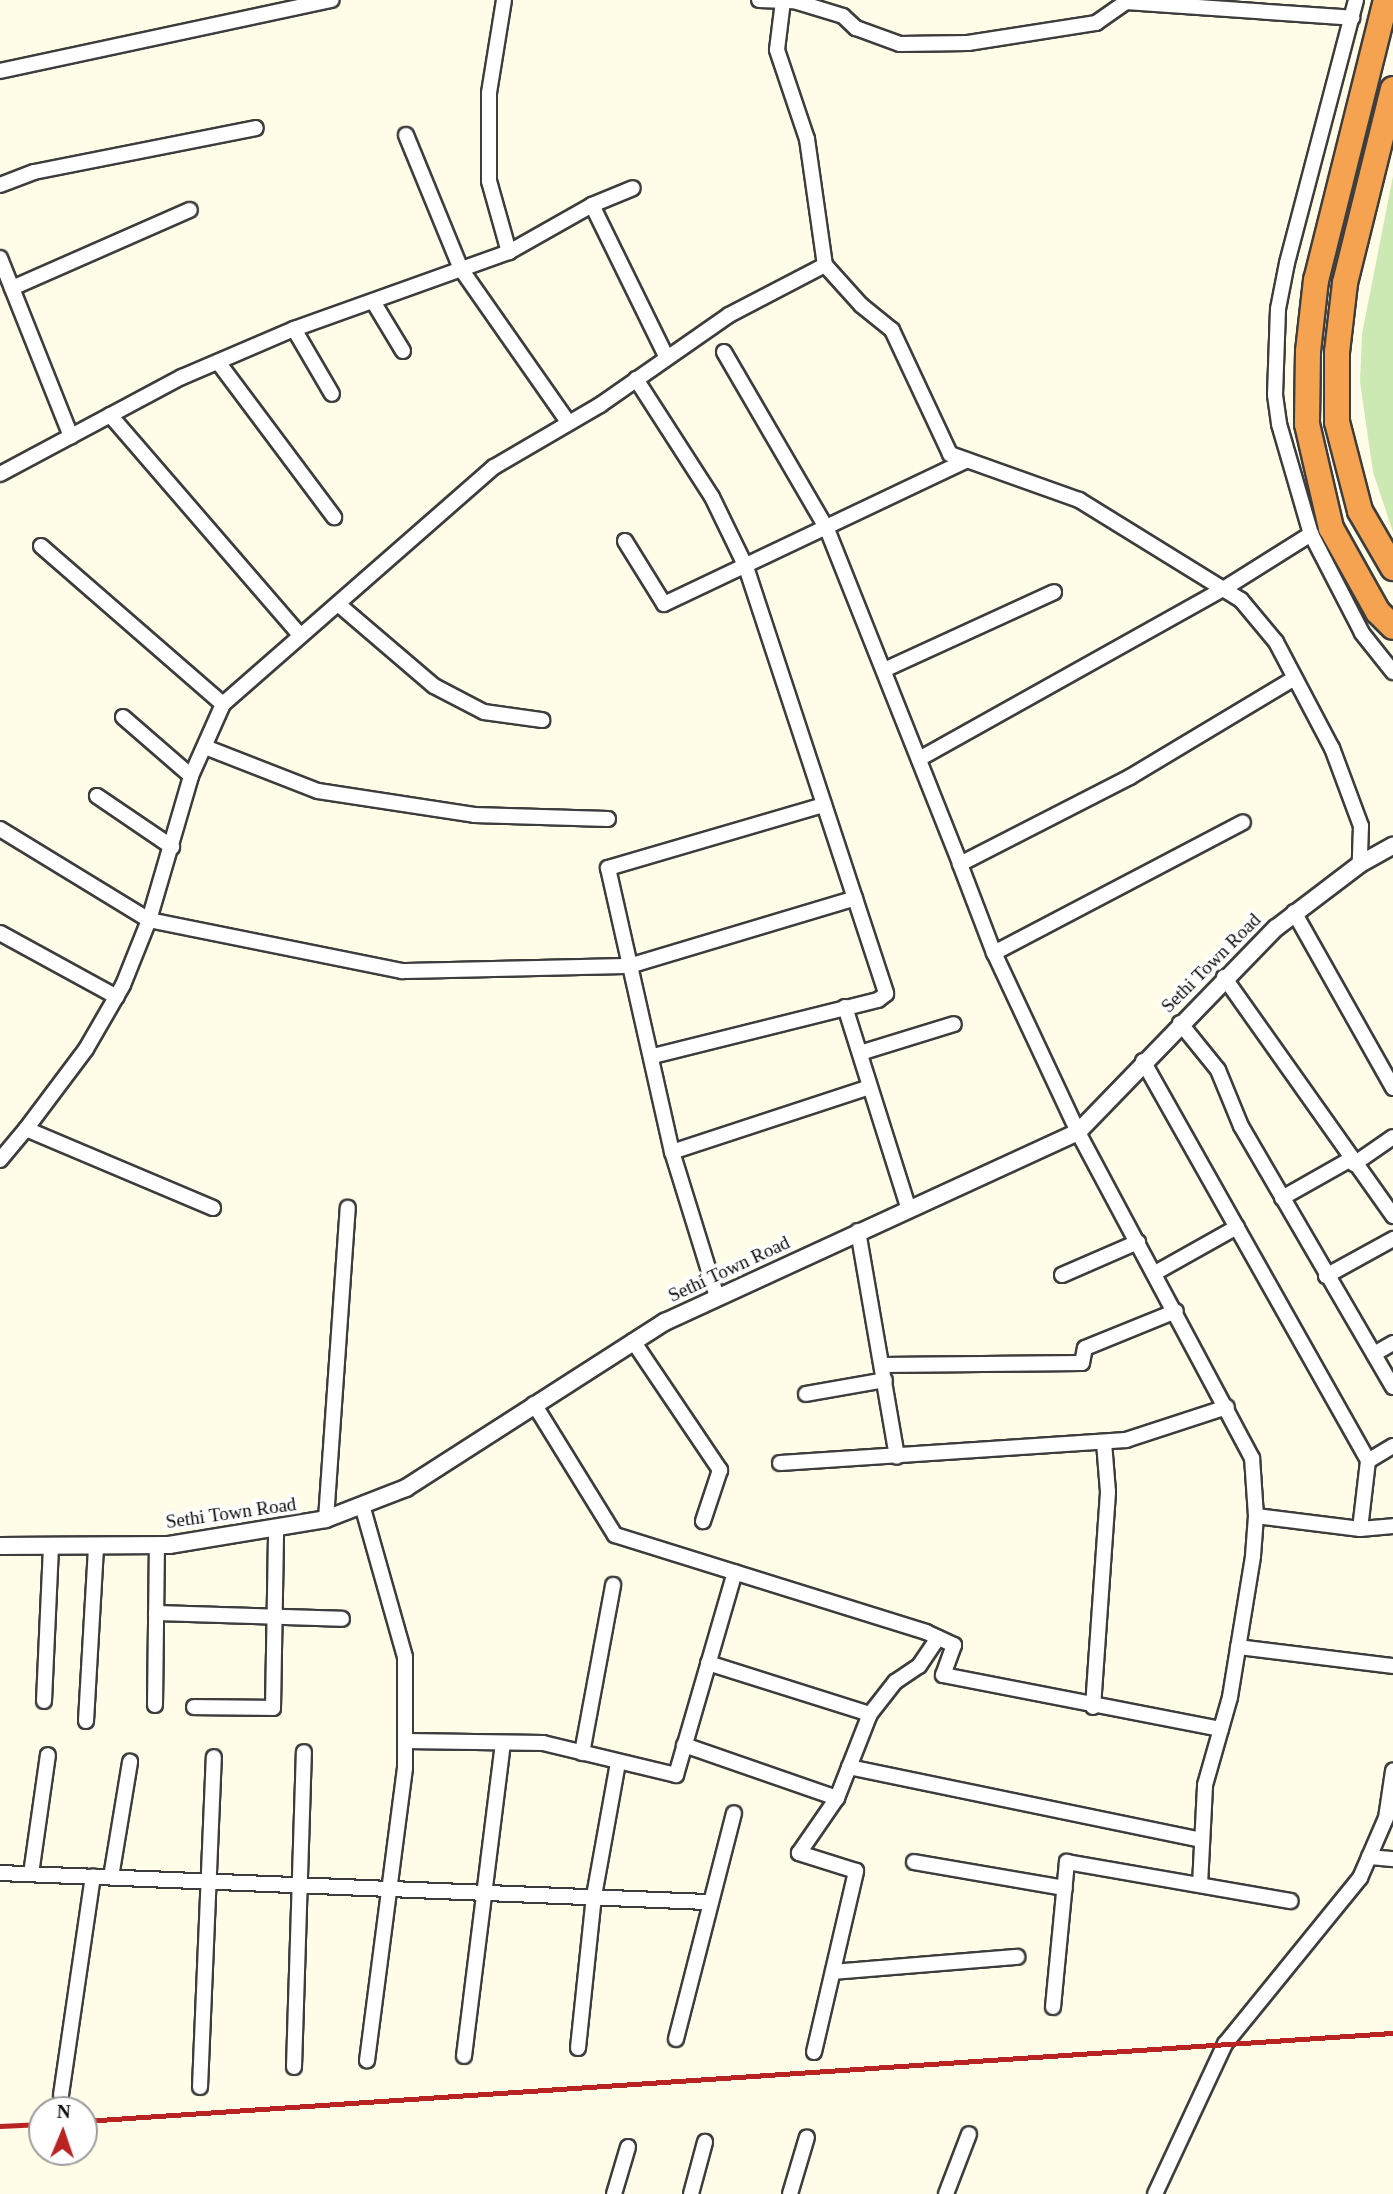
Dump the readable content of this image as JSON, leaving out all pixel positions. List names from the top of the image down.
{
  "streets": {
    "street": ["Sethi Town Road"]
  },
  "north": "top"
}
